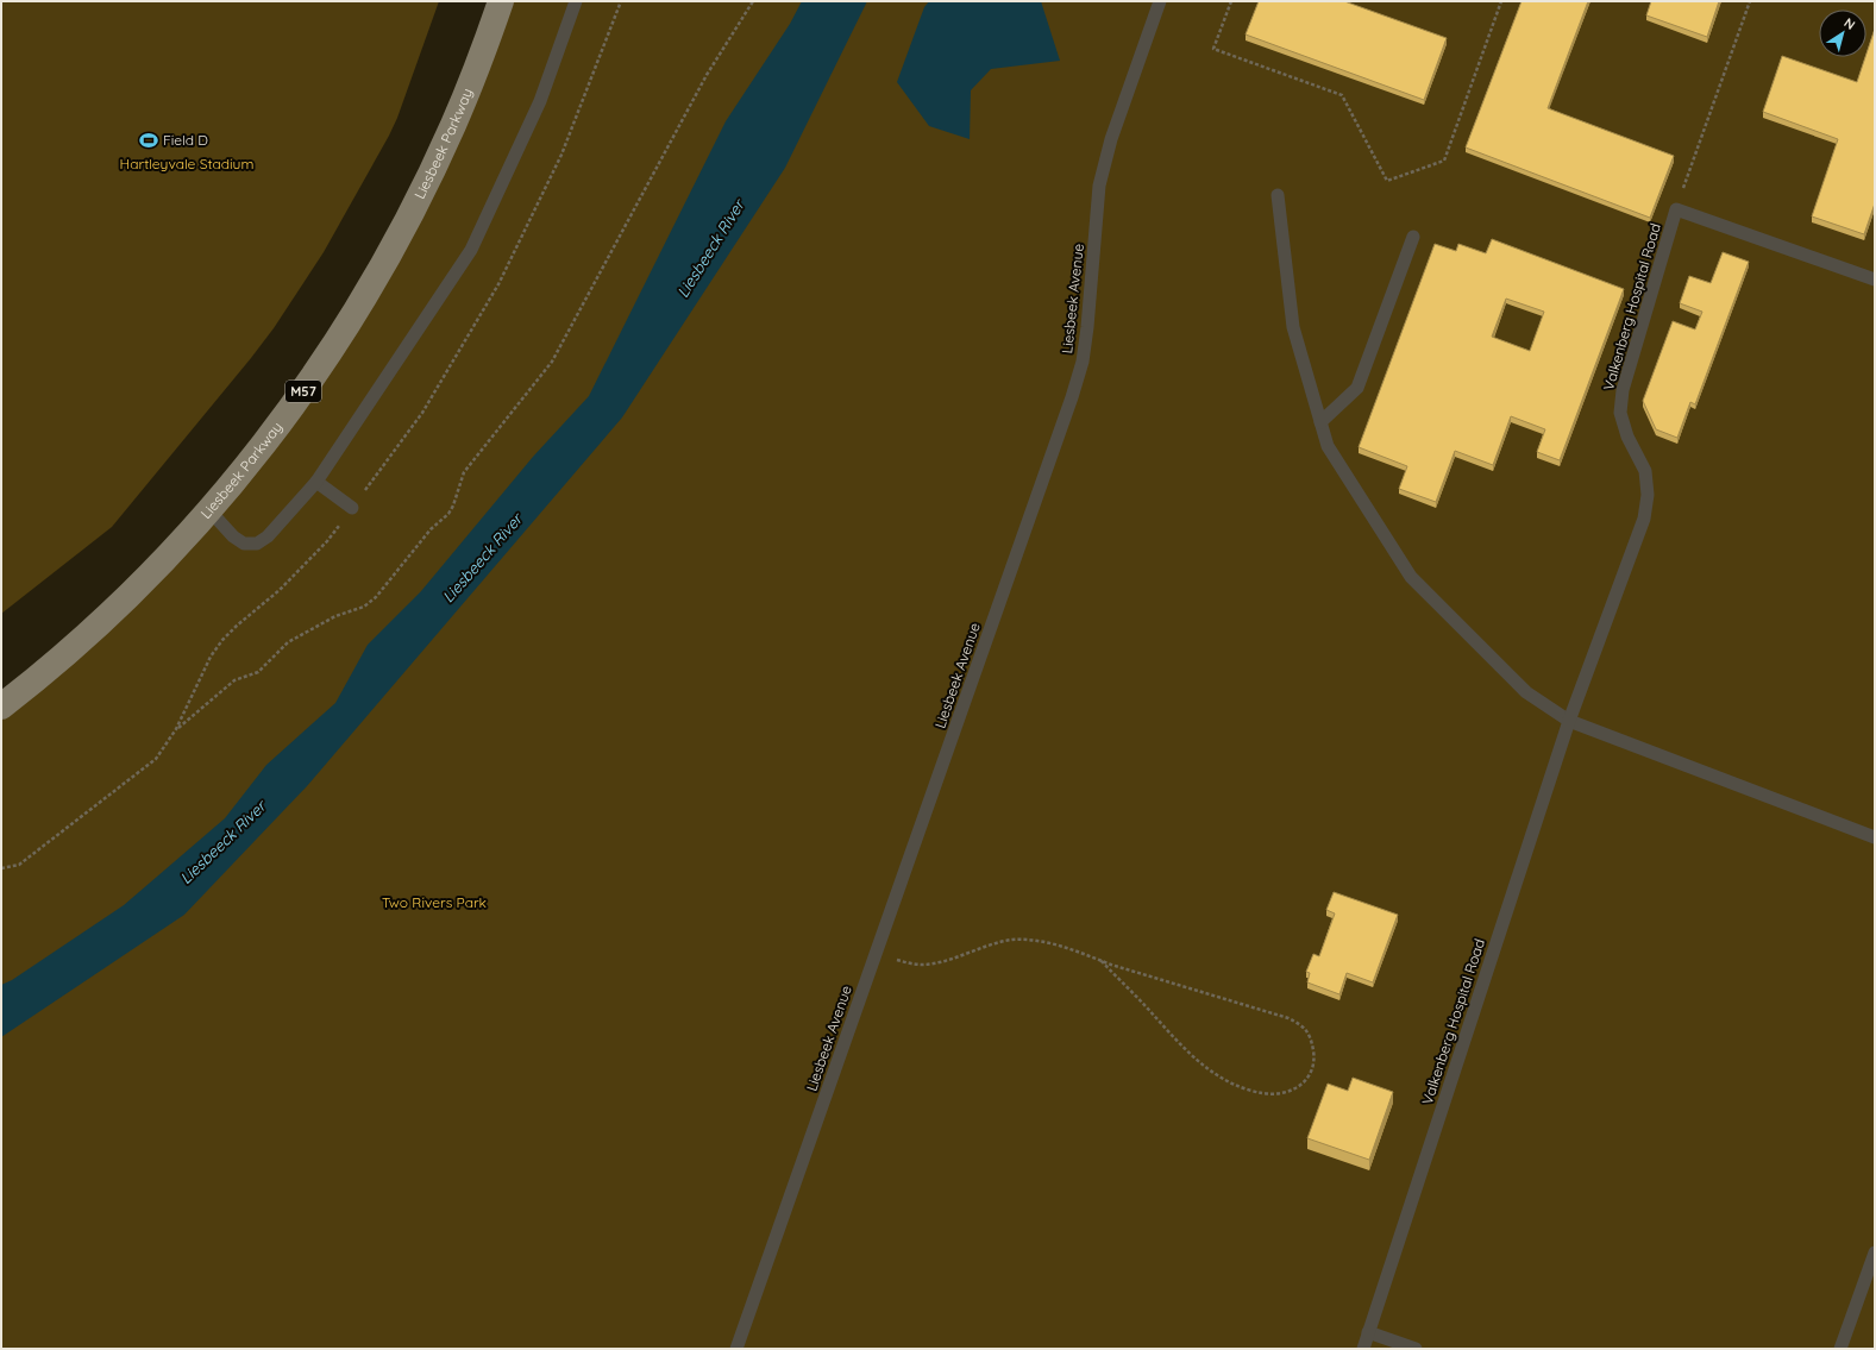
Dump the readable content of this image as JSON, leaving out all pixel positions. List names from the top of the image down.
{
  "streets": {
    "main road": ["Liesbeek Parkway", "M57"],
    "lane": ["Liesbeek Avenue", "Valkenberg Hospital Road"]
  },
  "water": ["Liesbeeck River"],
  "parks": ["Hartleyvale Stadium", "Two Rivers Park"],
  "places": {
    "sports": ["Field D"]
  },
  "north": "top right"
}
